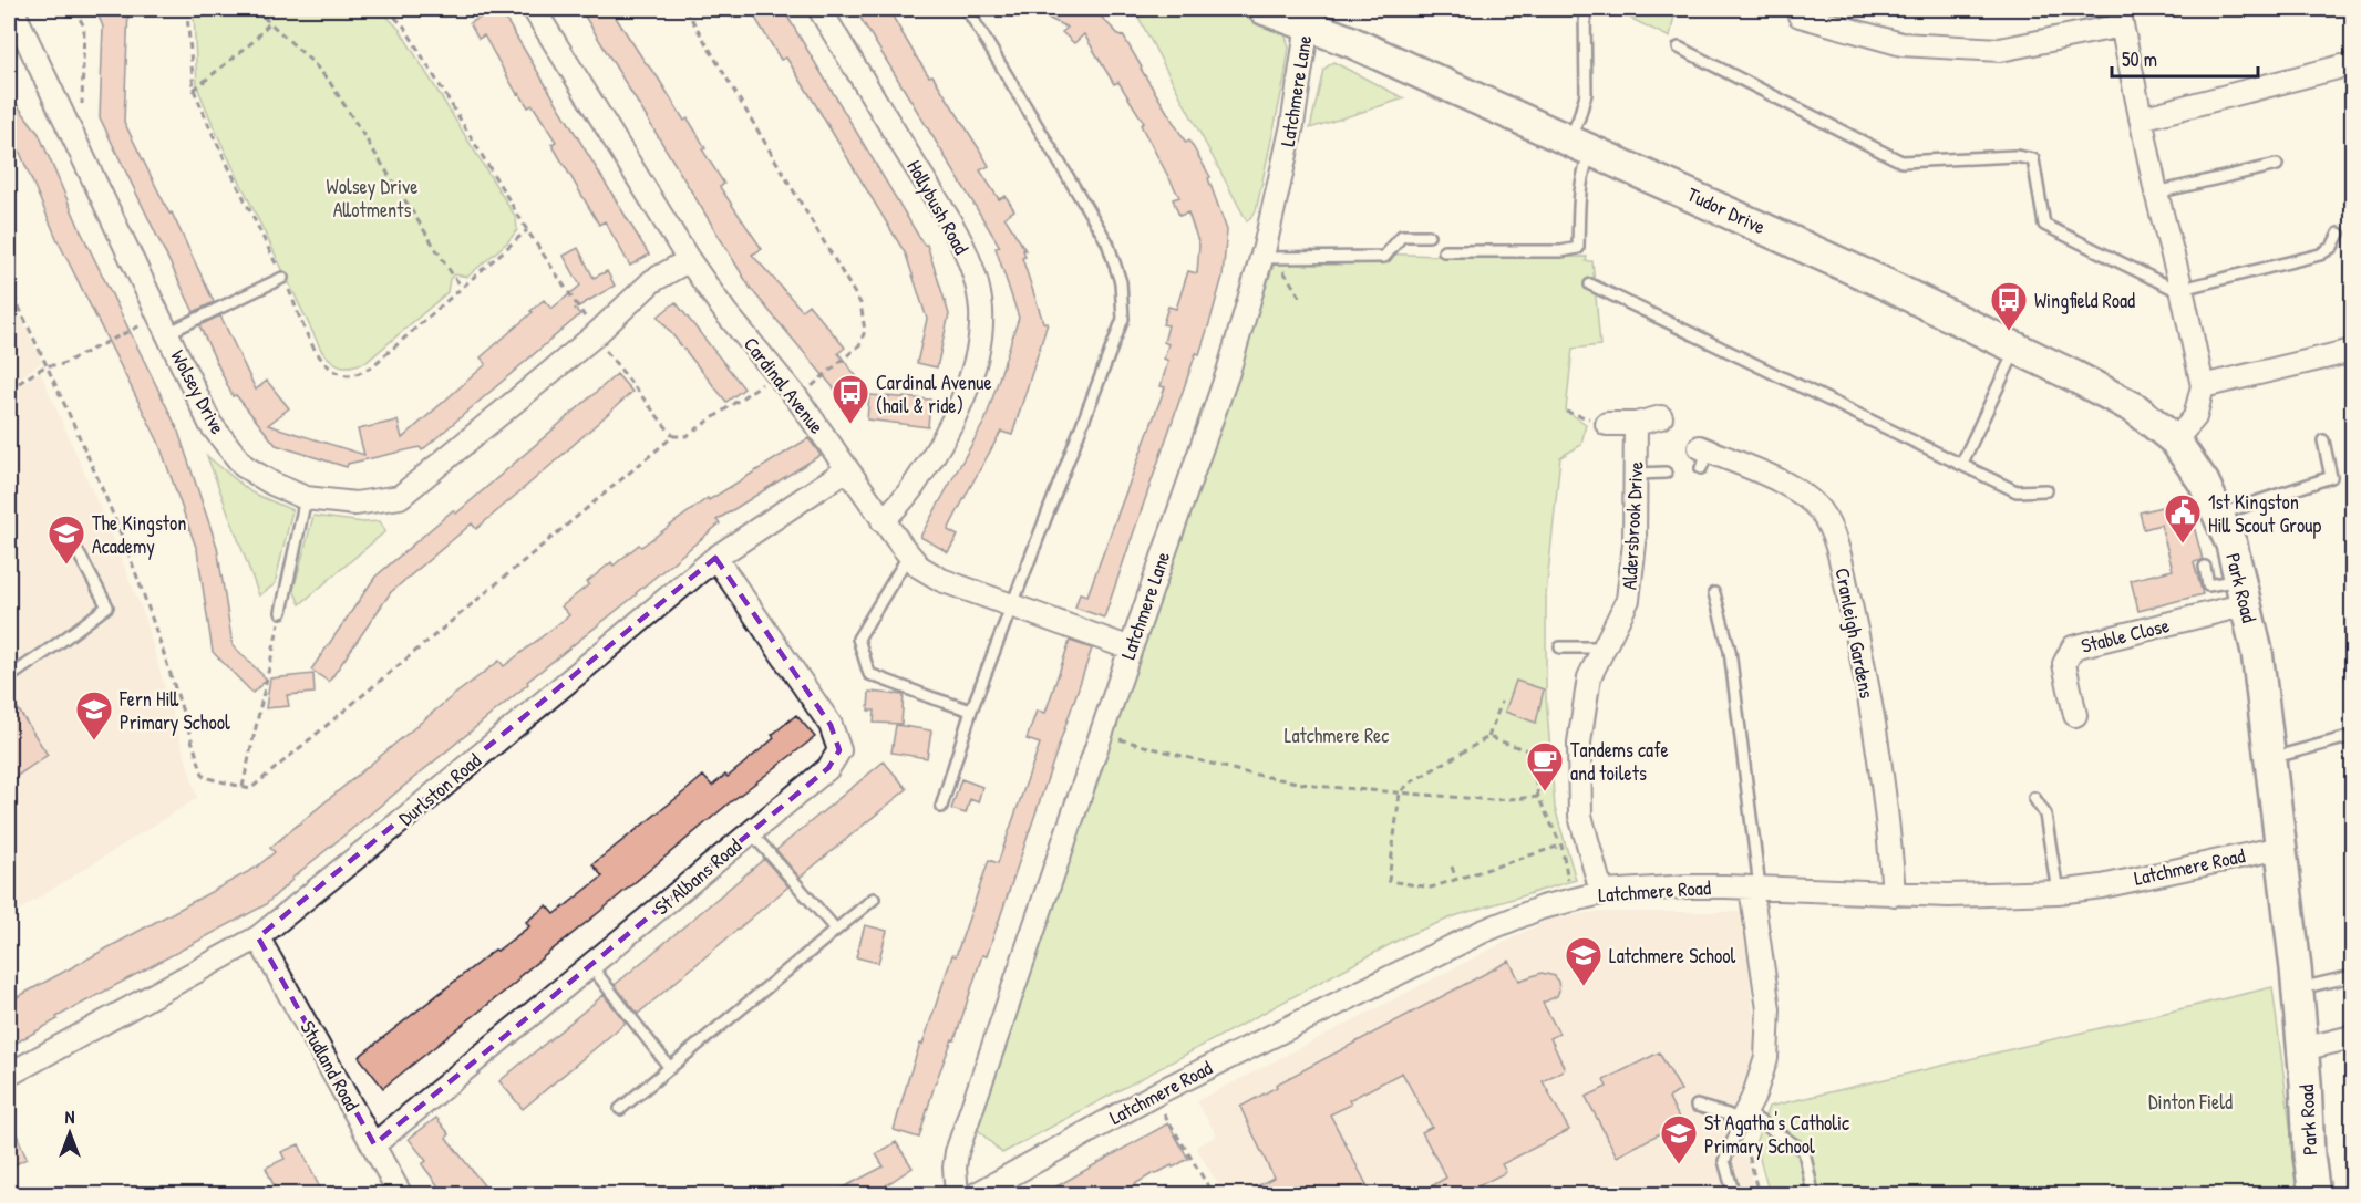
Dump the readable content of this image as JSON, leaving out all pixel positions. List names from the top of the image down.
{
  "streets": {
    "street": [
      "Latchmere Lane",
      "Hollybush Road",
      "Tudor Drive",
      "Cardinal Avenue",
      "Wolsey Drive",
      "Aldersbrook Drive",
      "Park Road",
      "Cranleigh Gardens",
      "Stable Close",
      "Durlston Road",
      "Latchmere Road",
      "St Albans Road",
      "Studland Road"
    ]
  },
  "crossings": [
    ["Latchmere Lane", "Tudor Drive"],
    ["Latchmere Lane", "Cardinal Avenue"],
    ["Hollybush Road", "Cardinal Avenue"],
    ["Tudor Drive", "Park Road"],
    ["Cardinal Avenue", "Wolsey Drive"],
    ["Cardinal Avenue", "Durlston Road"],
    ["Aldersbrook Drive", "Latchmere Road"],
    ["Park Road", "Stable Close"],
    ["Park Road", "Latchmere Road"],
    ["Cranleigh Gardens", "Latchmere Road"],
    ["Durlston Road", "St Albans Road"],
    ["Durlston Road", "Studland Road"],
    ["St Albans Road", "Studland Road"]
  ],
  "parks": ["Wolsey Drive Allotments", "Latchmere Rec", "Dinton Field"],
  "places": {
    "bus stop": ["Wingfield Road", "Cardinal Avenue (hail & ride)"],
    "public building": ["1st Kingston Hill Scout Group"],
    "school or university": [
      "The Kingston Academy",
      "Fern Hill Primary School",
      "Latchmere School",
      "St Agatha's Catholic Primary School"
    ],
    "cafe": ["Tandems cafe and toilets"]
  },
  "scale_bar": "50 m",
  "north": "top"
}
